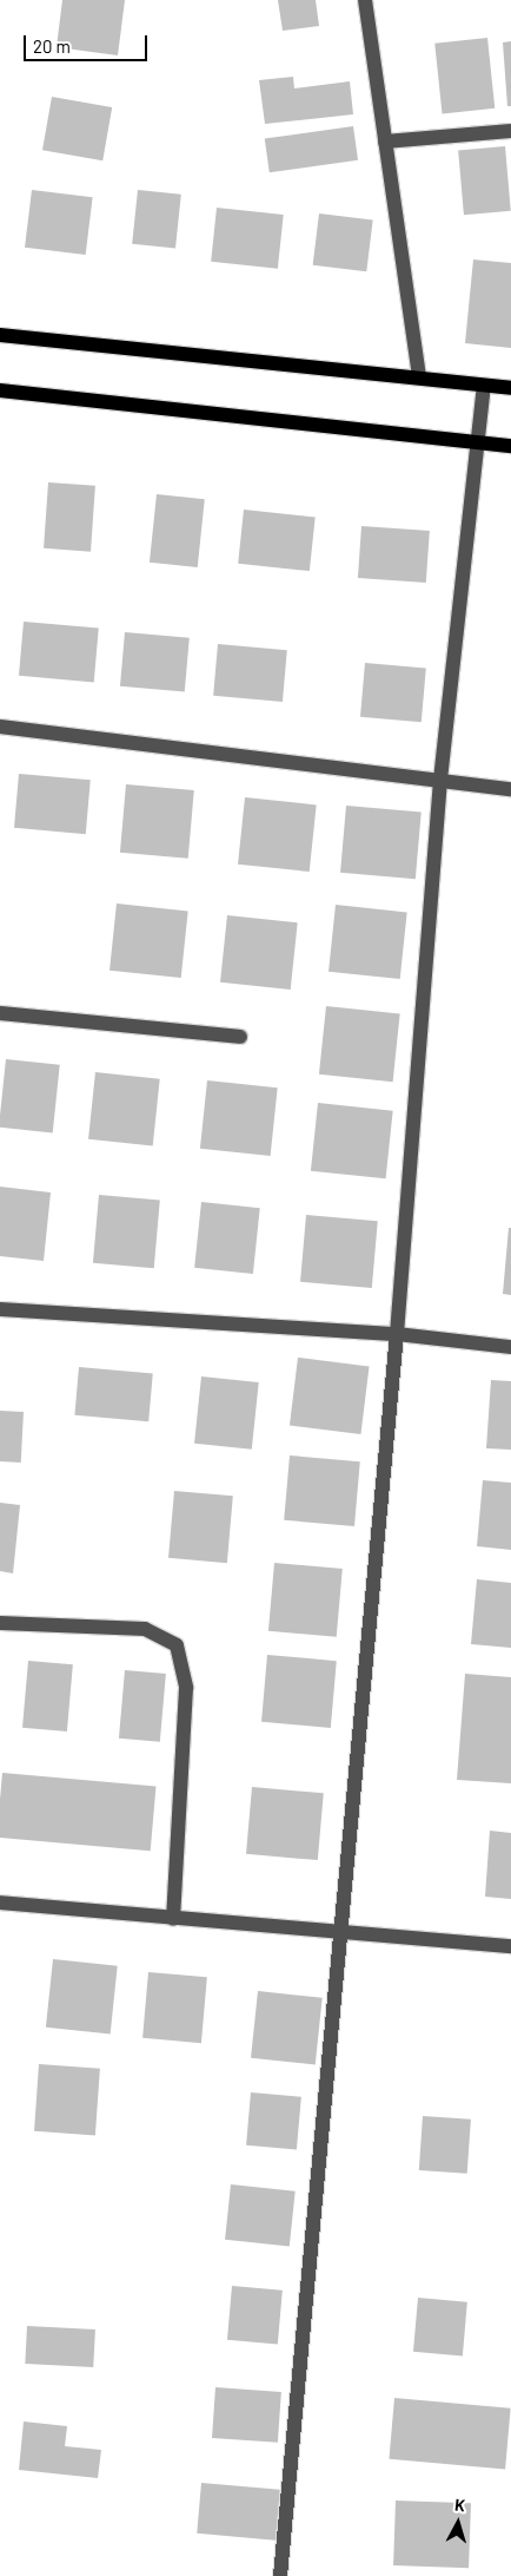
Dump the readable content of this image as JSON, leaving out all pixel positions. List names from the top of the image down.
{
  "scale_bar": "20 m",
  "north": "top"
}
